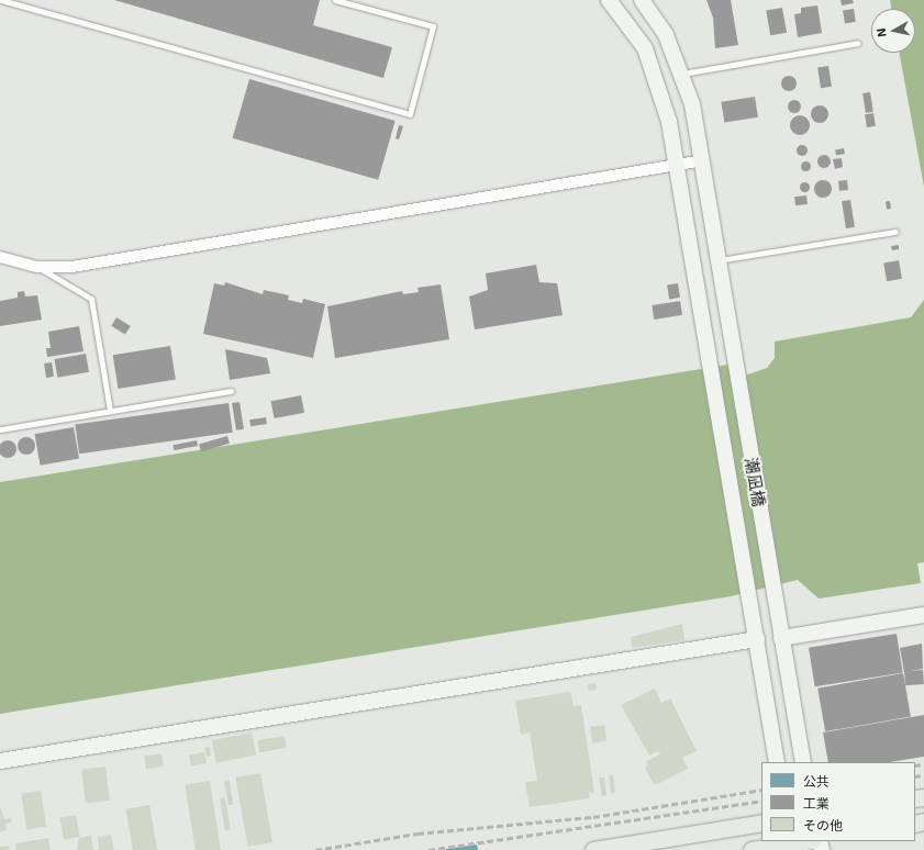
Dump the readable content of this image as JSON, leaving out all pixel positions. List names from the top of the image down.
{
  "streets": {
    "street": ["潮凪橋"]
  },
  "legend": ["公共", "工業", "その他"],
  "north": "left"
}
